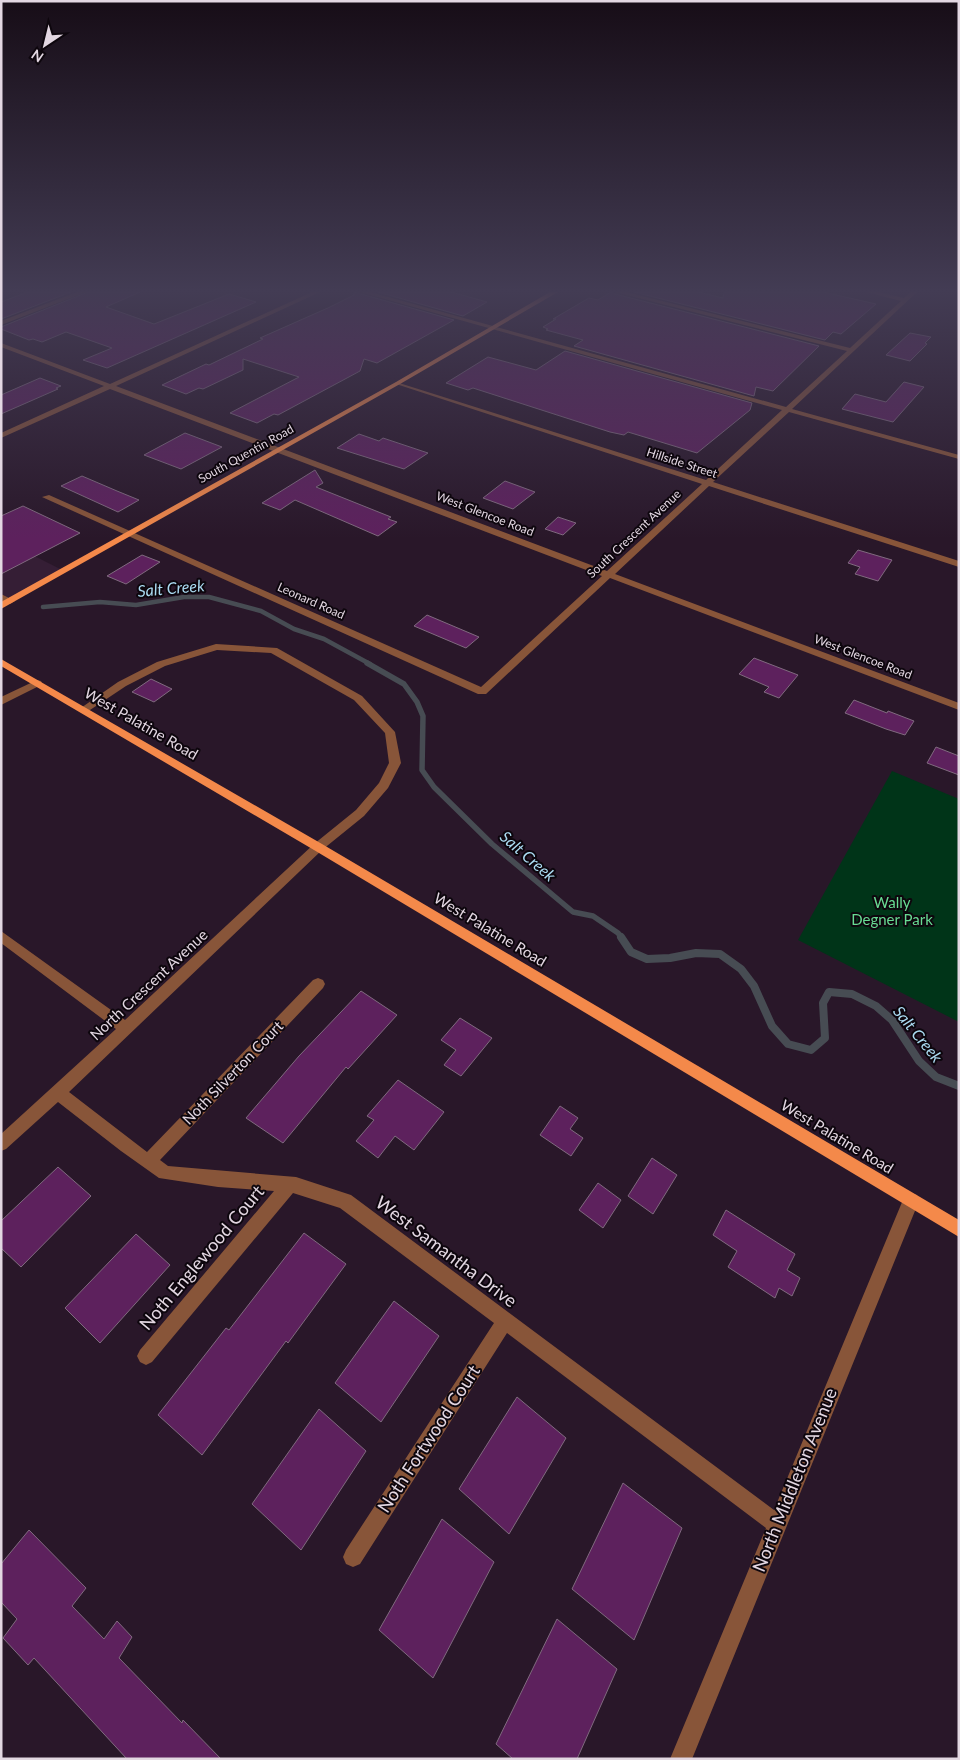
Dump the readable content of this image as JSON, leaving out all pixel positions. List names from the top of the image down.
{
  "streets": {
    "main road": ["South Quentin Road", "West Palatine Road"],
    "street": [
      "Hillside Street",
      "West Glencoe Road",
      "South Crescent Avenue",
      "Leonard Road",
      "North Crescent Avenue",
      "Noth Silverton Court",
      "West Samantha Drive",
      "Noth Englewood Court",
      "Noth Fortwood Court",
      "North Middleton Avenue"
    ]
  },
  "crossings": [
    ["South Quentin Road", "Hillside Street"],
    ["South Quentin Road", "West Glencoe Road"],
    ["South Quentin Road", "Leonard Road"],
    ["Hillside Street", "South Crescent Avenue"],
    ["West Glencoe Road", "South Crescent Avenue"],
    ["South Crescent Avenue", "Leonard Road"],
    ["West Palatine Road", "North Crescent Avenue"],
    ["West Palatine Road", "North Middleton Avenue"],
    ["North Crescent Avenue", "West Samantha Drive"],
    ["Noth Silverton Court", "West Samantha Drive"],
    ["West Samantha Drive", "Noth Englewood Court"],
    ["West Samantha Drive", "Noth Fortwood Court"],
    ["West Samantha Drive", "North Middleton Avenue"]
  ],
  "water": ["Salt Creek"],
  "parks": ["Wally Degner Park"],
  "north": "bottom left"
}
